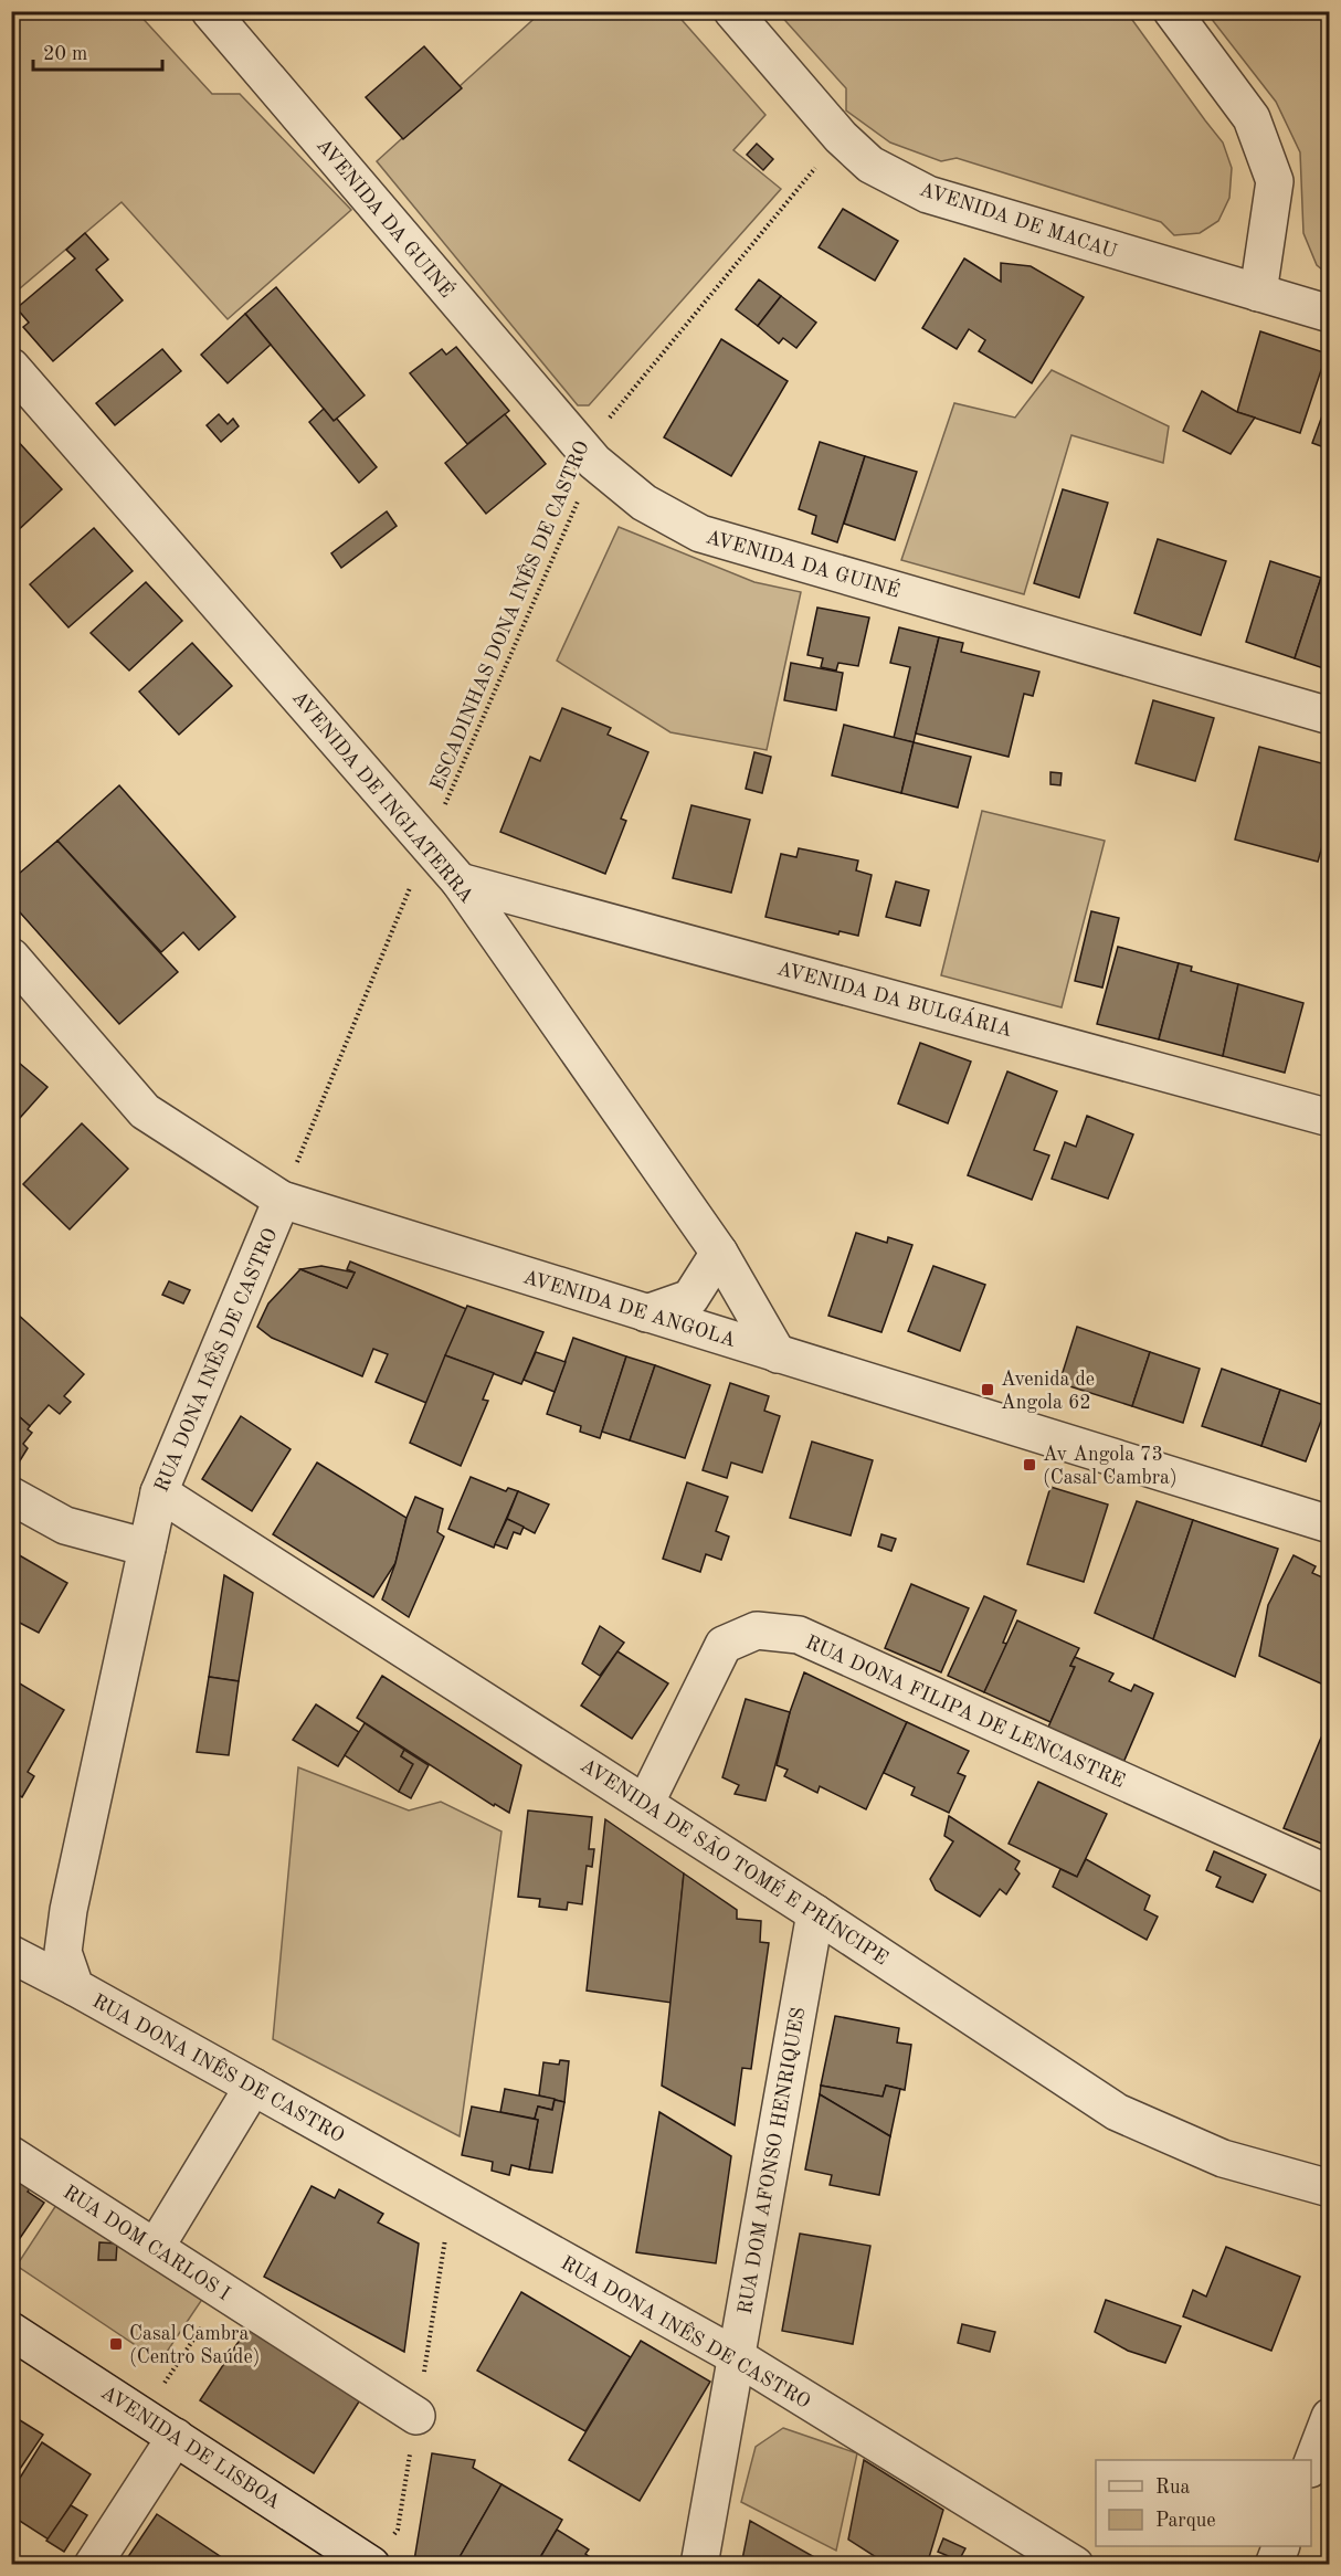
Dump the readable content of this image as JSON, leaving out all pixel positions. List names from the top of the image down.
{
  "streets": {
    "street": [
      "AVENIDA DA GUINÉ",
      "AVENIDA DE MACAU",
      "AVENIDA DE INGLATERRA",
      "AVENIDA DA BULGÁRIA",
      "AVENIDA DE ANGOLA",
      "RUA DONA INÊS DE CASTRO",
      "RUA DONA FILIPA DE LENCASTRE",
      "AVENIDA DE SÃO TOMÉ E PRÍNCIPE",
      "RUA DOM AFONSO HENRIQUES",
      "RUA DOM CARLOS I",
      "AVENIDA DE LISBOA"
    ],
    "path": ["ESCADINHAS DONA INÊS DE CASTRO"]
  },
  "crossings": [
    ["AVENIDA DA GUINÉ", "ESCADINHAS DONA INÊS DE CASTRO"],
    ["AVENIDA DE MACAU", "ESCADINHAS DONA INÊS DE CASTRO"],
    ["ESCADINHAS DONA INÊS DE CASTRO", "AVENIDA DE INGLATERRA"],
    ["ESCADINHAS DONA INÊS DE CASTRO", "AVENIDA DE ANGOLA"],
    ["ESCADINHAS DONA INÊS DE CASTRO", "RUA DONA INÊS DE CASTRO"],
    ["AVENIDA DE INGLATERRA", "AVENIDA DA BULGÁRIA"],
    ["AVENIDA DE INGLATERRA", "AVENIDA DE ANGOLA"],
    ["AVENIDA DE ANGOLA", "RUA DONA INÊS DE CASTRO"],
    ["RUA DONA INÊS DE CASTRO", "AVENIDA DE SÃO TOMÉ E PRÍNCIPE"],
    ["RUA DONA INÊS DE CASTRO", "RUA DOM AFONSO HENRIQUES"],
    ["RUA DONA FILIPA DE LENCASTRE", "AVENIDA DE SÃO TOMÉ E PRÍNCIPE"],
    ["AVENIDA DE SÃO TOMÉ E PRÍNCIPE", "RUA DOM AFONSO HENRIQUES"]
  ],
  "places": {
    "transit": ["Avenida de Angola 62", "Av Angola 73 (Casal Cambra)", "Casal Cambra (Centro Saúde)"]
  },
  "legend": ["Rua", "Parque"],
  "scale_bar": "20 m"
}
